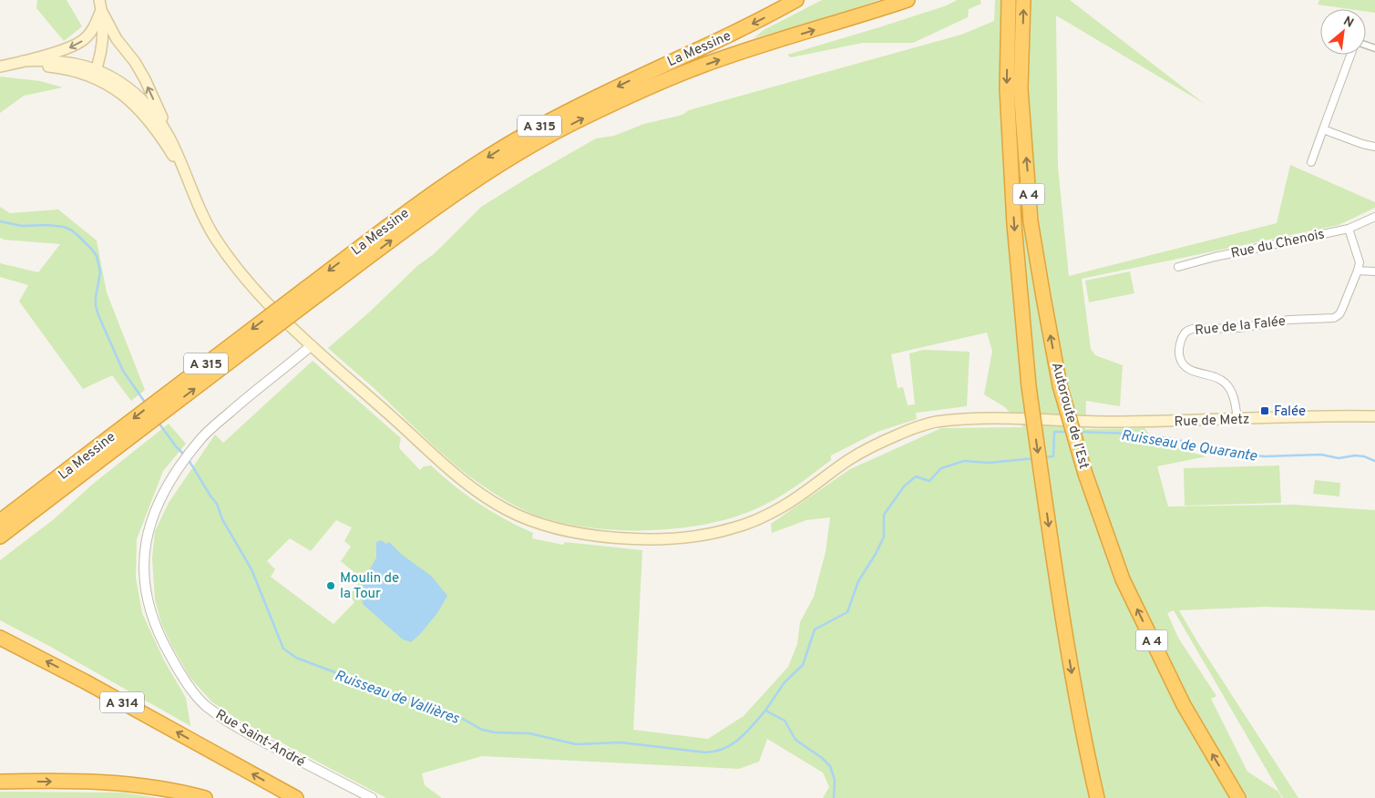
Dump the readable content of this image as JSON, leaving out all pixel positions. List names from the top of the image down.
{
  "streets": {
    "highway": [
      "La Messine",
      "A 315",
      "A 4",
      "Autoroute de l’Est",
      "A 314"
    ],
    "main road": ["Rue de Metz"],
    "street": ["Rue du Chenois", "Rue de la Falée", "Rue Saint-André"]
  },
  "crossings": [
    ["Rue de la Falée", "Rue de Metz"],
    ["Rue de Metz", "Rue Saint-André"]
  ],
  "water": ["Ruisseau de Quarante", "Ruisseau de Vallières"],
  "places": {
    "transit": ["Falée"],
    "other": ["Moulin de la Tour"]
  },
  "north": "top right"
}
